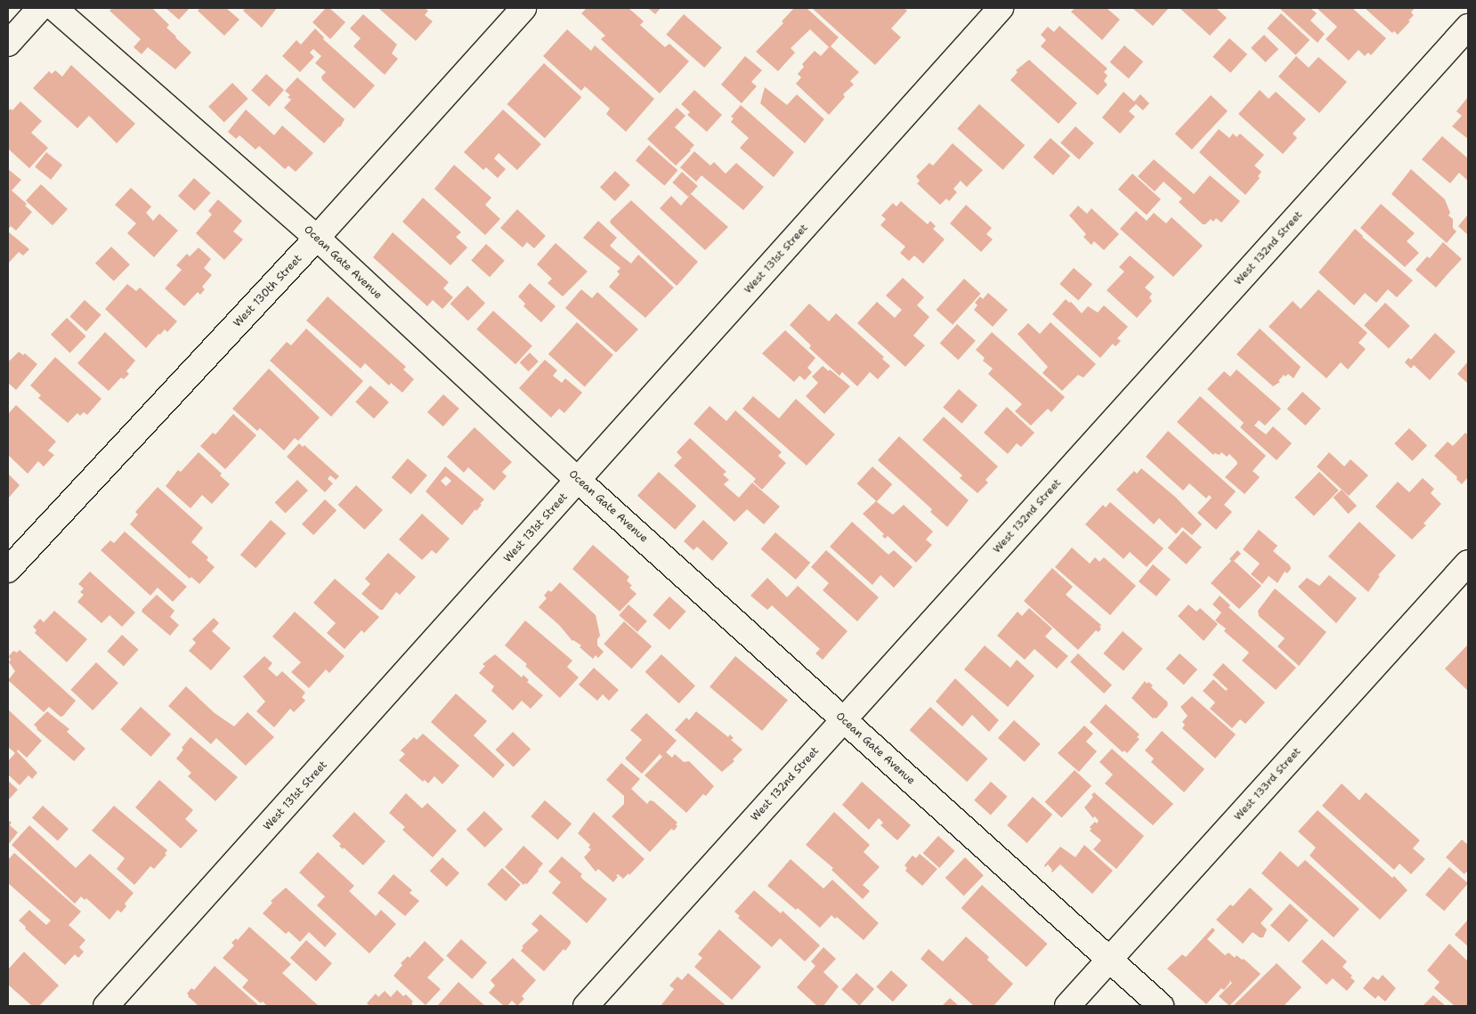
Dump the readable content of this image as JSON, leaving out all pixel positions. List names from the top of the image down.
{
  "streets": {
    "street": [
      "West 132nd Street",
      "West 131st Street",
      "Ocean Gate Avenue",
      "West 130th Street",
      "West 133rd Street"
    ]
  },
  "crossings": [
    ["West 132nd Street", "Ocean Gate Avenue"],
    ["West 131st Street", "Ocean Gate Avenue"],
    ["Ocean Gate Avenue", "West 130th Street"],
    ["Ocean Gate Avenue", "West 133rd Street"]
  ]
}
